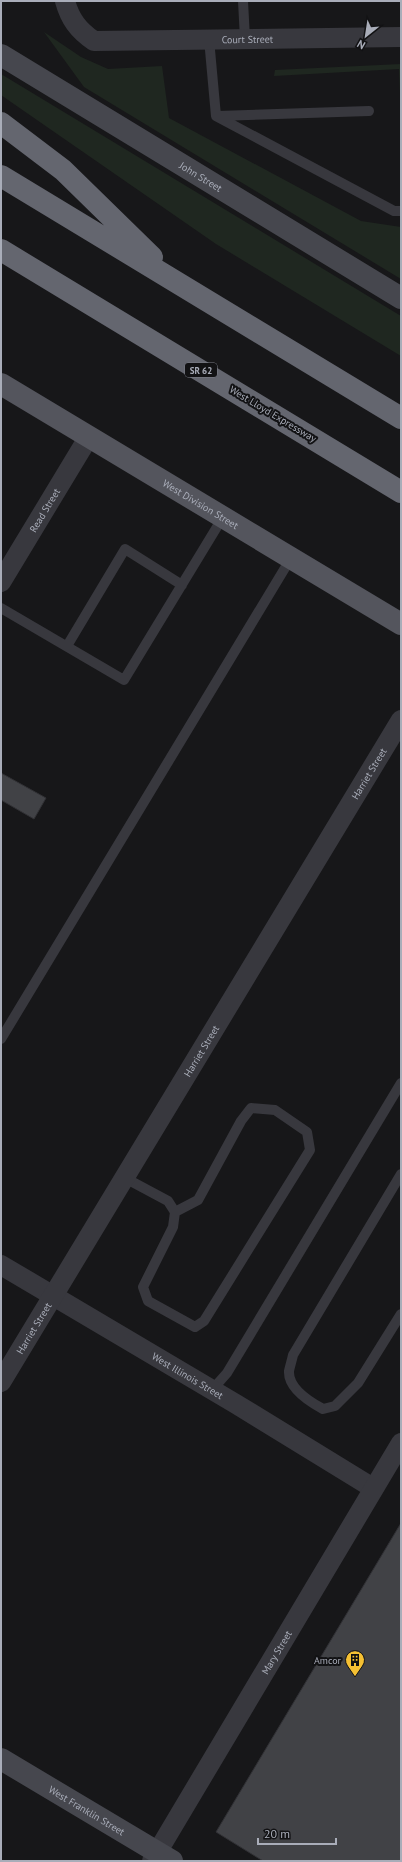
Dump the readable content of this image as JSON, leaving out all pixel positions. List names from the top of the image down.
{
  "streets": {
    "highway": ["SR 62", "West Lloyd Expressway"],
    "main road": ["John Street", "West Division Street", "West Franklin Street"],
    "street": [
      "Court Street",
      "Read Street",
      "Harriet Street",
      "West Illinois Street",
      "Mary Street"
    ]
  },
  "crossings": [
    ["West Division Street", "Read Street"],
    ["Harriet Street", "West Illinois Street"],
    ["West Illinois Street", "Mary Street"],
    ["Mary Street", "West Franklin Street"]
  ],
  "places": {
    "building": ["Amcor"]
  },
  "scale_bar": "20 m",
  "north": "bottom left"
}
